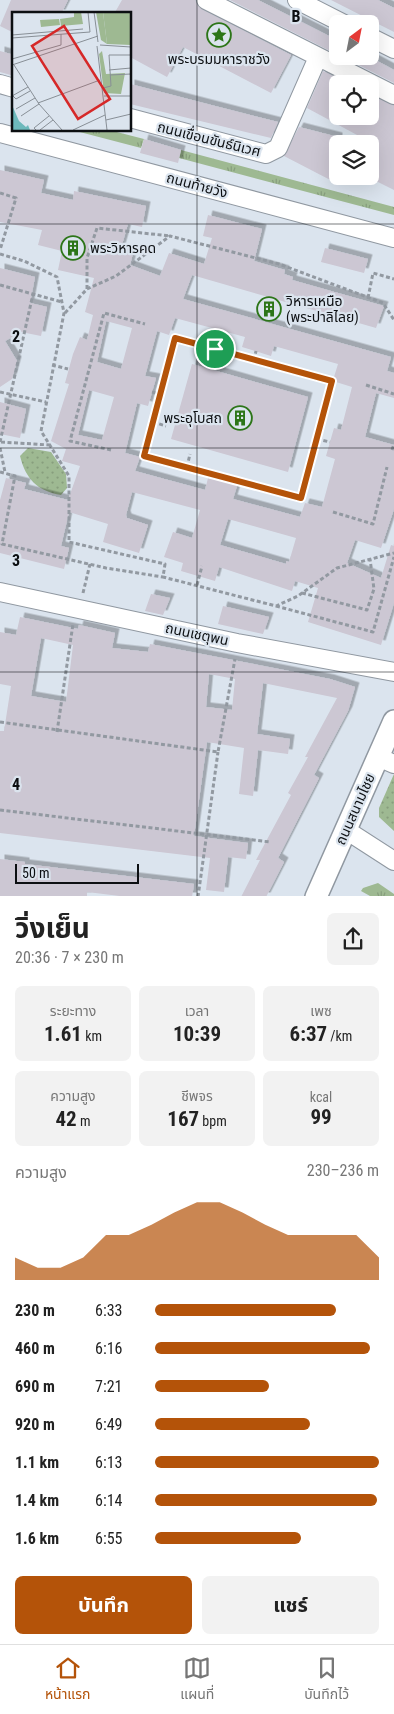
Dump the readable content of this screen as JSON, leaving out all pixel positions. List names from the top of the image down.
{
  "streets": {
    "main road": ["ถนนสนามไชย"],
    "street": ["ถนนเขื่อนขันธ์นิเวศ", "ถนนท้ายวัง", "ถนนเชตุพน"]
  },
  "places": {
    "place": ["พระบรมมหาราชวัง"],
    "building": ["พระวิหารคด", "วิหารเหนือ (พระปาลิไลย)", "พระอุโบสถ"]
  },
  "scale_bar": "50 m",
  "north": "top right",
  "page": {
    "scale": "50 m",
    "heading": ["วิ่งเย็น", "20:36 · 7 × 230 m"],
    "stats": [
      ["ระยะทาง", "1.61 km"],
      ["เวลา", "10:39"],
      ["เพซ", "6:37 /km"],
      ["ความสูง", "42 m"],
      ["ชีพจร", "167 bpm"],
      ["kcal", "99"]
    ],
    "chart": ["ความสูง", "230–236 m"],
    "list": [
      {
        "name": "230 m",
        "note": "6:33"
      },
      {
        "name": "460 m",
        "note": "6:16"
      },
      {
        "name": "690 m",
        "note": "7:21"
      },
      {
        "name": "920 m",
        "note": "6:49"
      },
      {
        "name": "1.1 km",
        "note": "6:13"
      },
      {
        "name": "1.4 km",
        "note": "6:14"
      },
      {
        "name": "1.6 km",
        "note": "6:55"
      }
    ],
    "buttons": ["บันทึก", "แชร์"],
    "tabs": ["หน้าแรก", "แผนที่", "บันทึกไว้"]
  },
  "grid": {
    "columns": ["B"],
    "rows": ["2", "3", "4"]
  }
}
